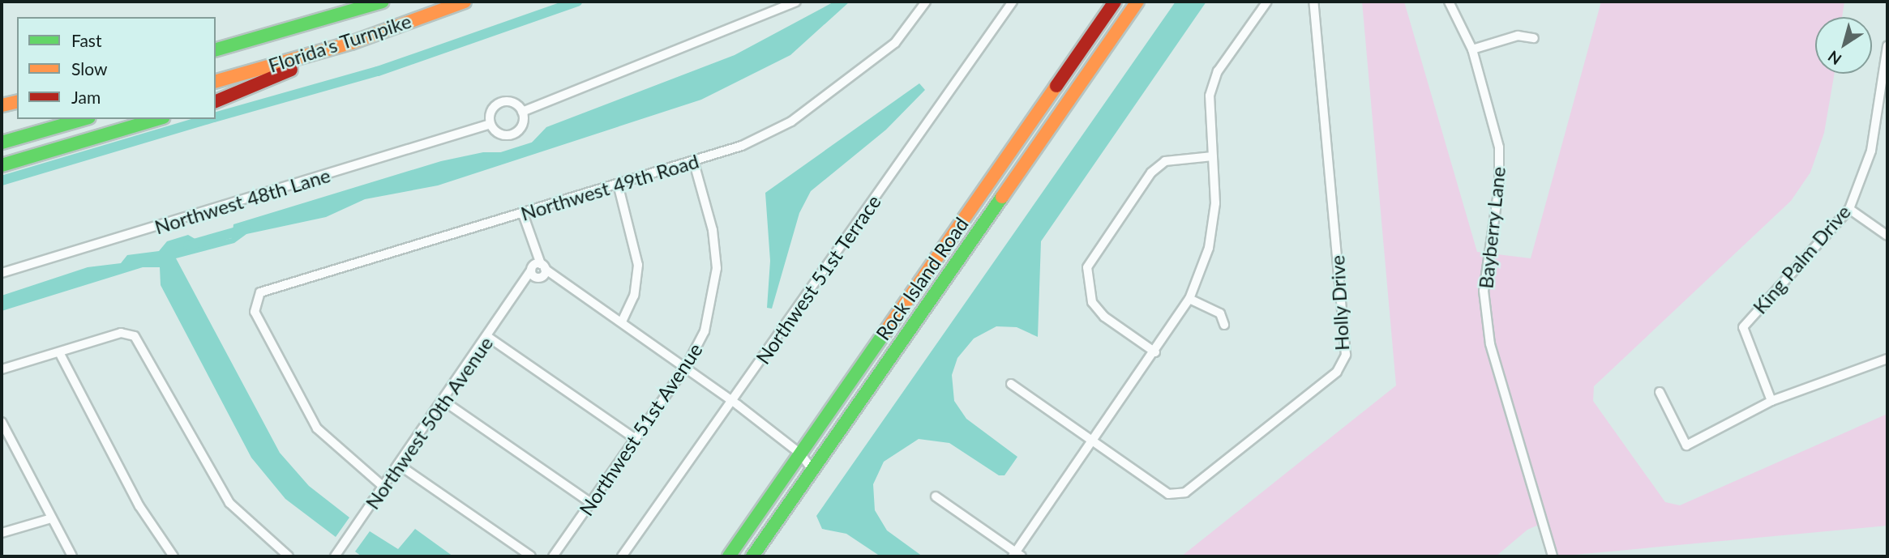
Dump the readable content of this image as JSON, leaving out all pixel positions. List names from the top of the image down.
{
  "streets": {
    "main road": ["Florida's Turnpike", "Rock Island Road"],
    "street": [
      "Northwest 49th Road",
      "Northwest 48th Lane",
      "Bayberry Lane",
      "King Palm Drive",
      "Northwest 51st Terrace",
      "Holly Drive",
      "Northwest 50th Avenue",
      "Northwest 51st Avenue"
    ]
  },
  "crossings": [
    ["Northwest 49th Road", "Northwest 50th Avenue"],
    ["Northwest 49th Road", "Northwest 51st Avenue"]
  ],
  "legend": ["Fast", "Slow", "Jam"],
  "north": "bottom left"
}
